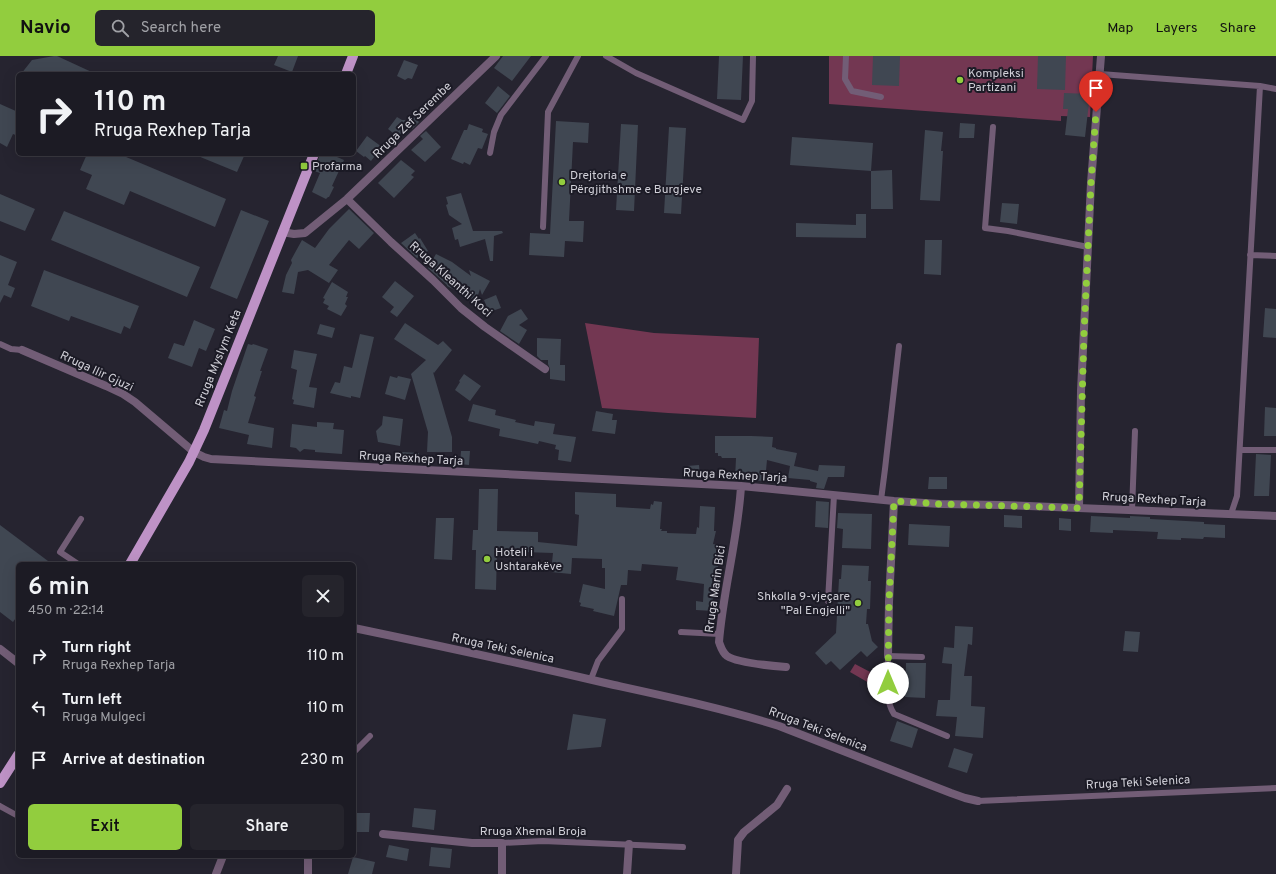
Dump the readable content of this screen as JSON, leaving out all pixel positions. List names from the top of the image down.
{
  "streets": {
    "main road": ["Rruga Myslym Keta"],
    "street": [
      "Rruga Zef Serembe",
      "Rruga Kleanthi Koci",
      "Rruga Ilir Gjuzi",
      "Rruga Rexhep Tarja",
      "Rruga Marin Bici",
      "Rruga Teki Selenica",
      "Rruga Xhemal Broja"
    ]
  },
  "crossings": [
    ["Rruga Zef Serembe", "Rruga Kleanthi Koci"],
    ["Rruga Zef Serembe", "Rruga Myslym Keta"],
    ["Rruga Myslym Keta", "Rruga Ilir Gjuzi"],
    ["Rruga Myslym Keta", "Rruga Rexhep Tarja"],
    ["Rruga Ilir Gjuzi", "Rruga Rexhep Tarja"],
    ["Rruga Rexhep Tarja", "Rruga Marin Bici"]
  ],
  "places": {
    "other": [
      "Kompleksi Partizani",
      "Drejtoria e Përgjithshme e Burgjeve",
      "Hoteli i Ushtarakëve",
      "Shkolla 9-vjeçare \"Pal Engjelli\""
    ],
    "transit": ["Profarma"]
  },
  "page": {
    "header": "Navio",
    "search": "Search here",
    "nav": ["Map", "Layers", "Share"],
    "turn": ["110 m", "Rruga Rexhep Tarja"],
    "heading": ["6 min", "450 m · 22:14"],
    "list": [
      {
        "name": "Turn right",
        "note": "Rruga Rexhep Tarja",
        "value": "110 m"
      },
      {
        "name": "Turn left",
        "note": "Rruga Mulgeci",
        "value": "110 m"
      },
      {
        "name": "Arrive at destination",
        "value": "230 m"
      }
    ],
    "buttons": ["Exit", "Share"]
  }
}
